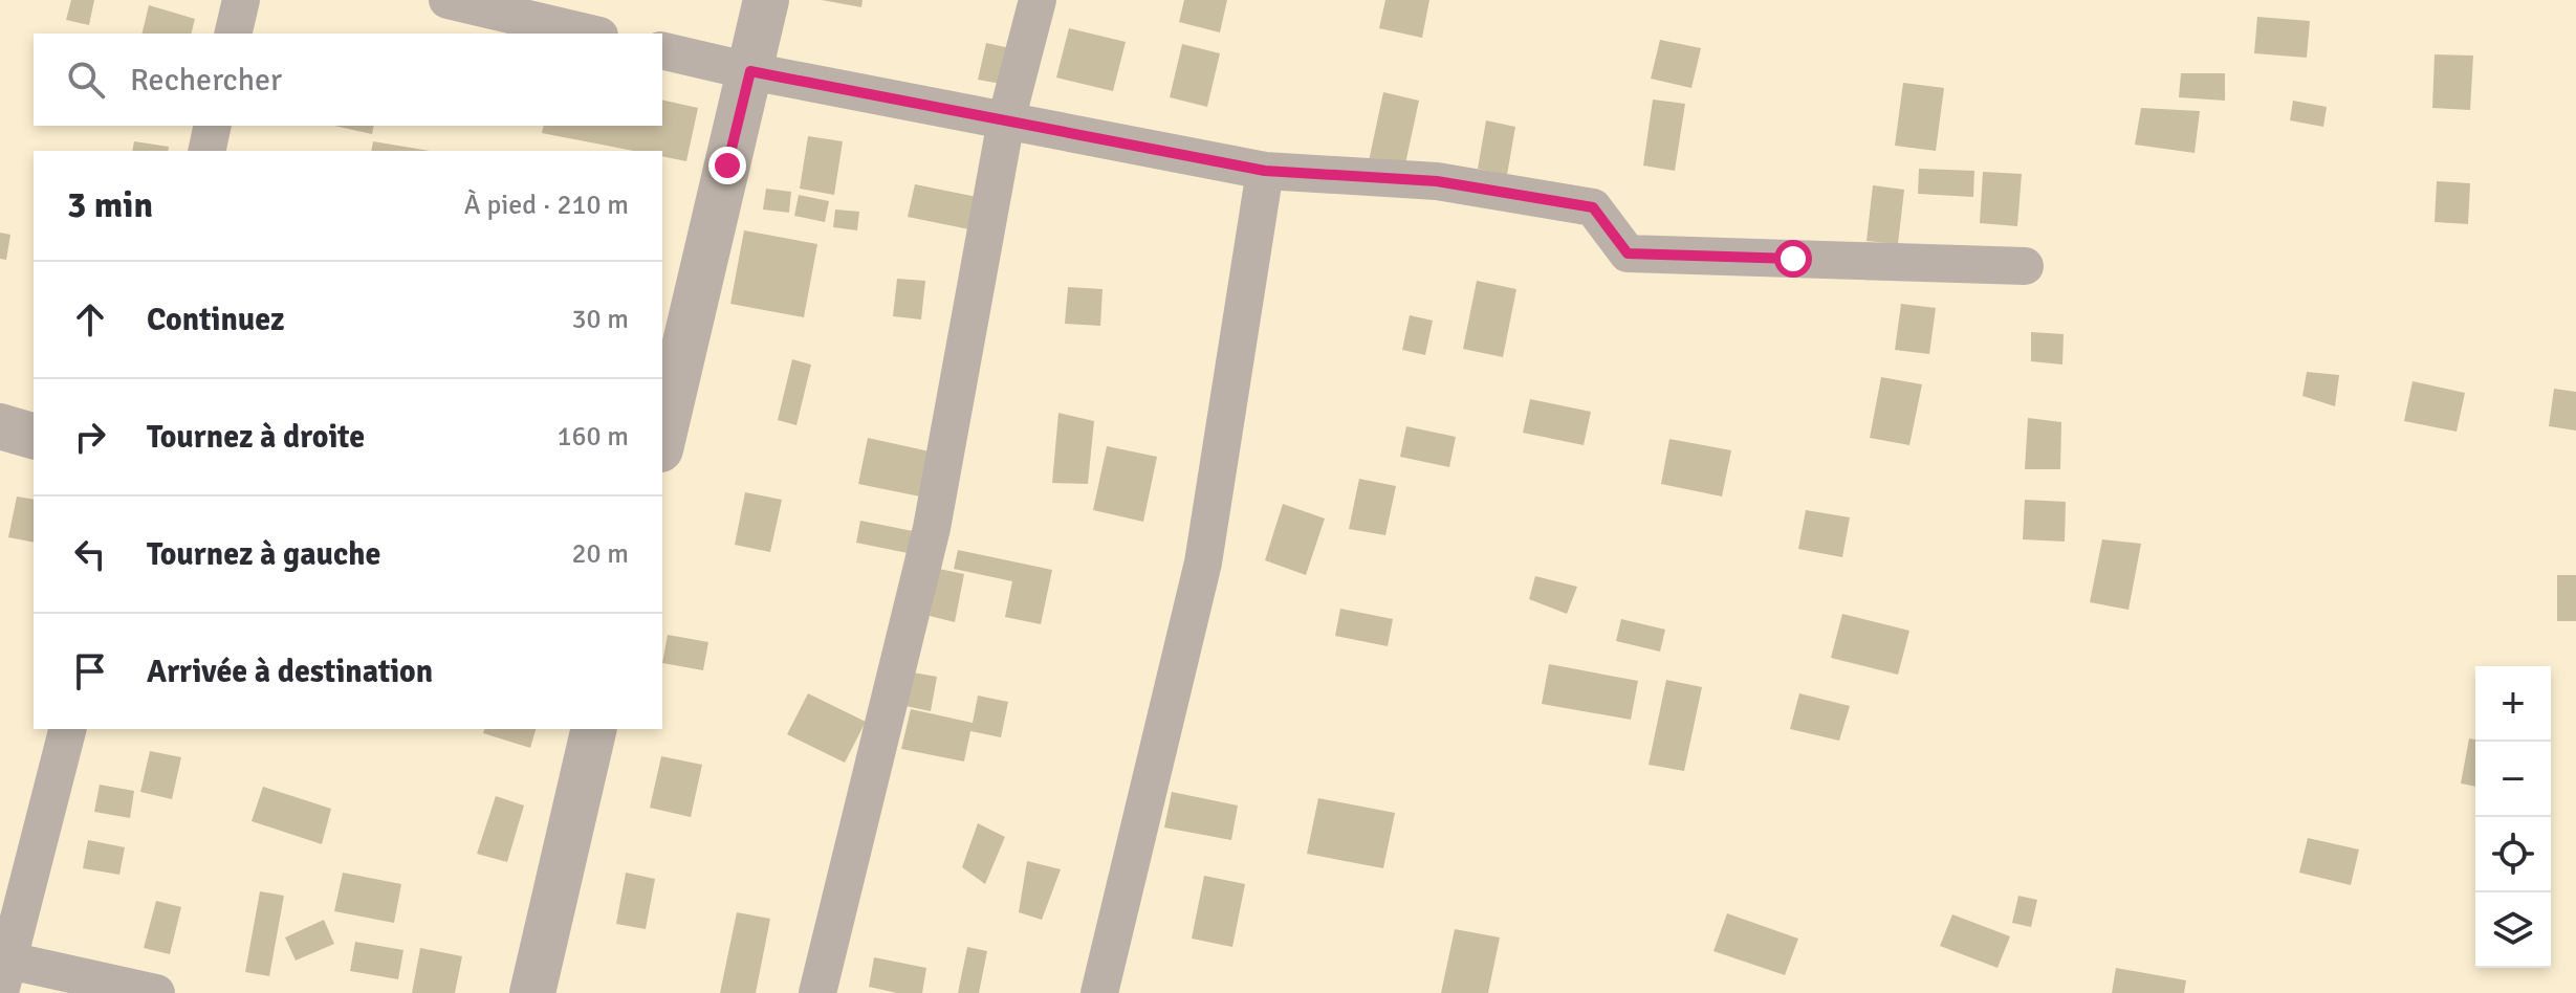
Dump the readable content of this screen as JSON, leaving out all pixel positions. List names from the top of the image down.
{
  "page": {
    "search": "Rechercher",
    "heading": ["3 min", "À pied · 210 m"],
    "list": [
      ["Continuez", "30 m"],
      ["Tournez à droite", "160 m"],
      ["Tournez à gauche", "20 m"],
      "Arrivée à destination"
    ],
    "map_buttons": ["+", "−"]
  }
}
